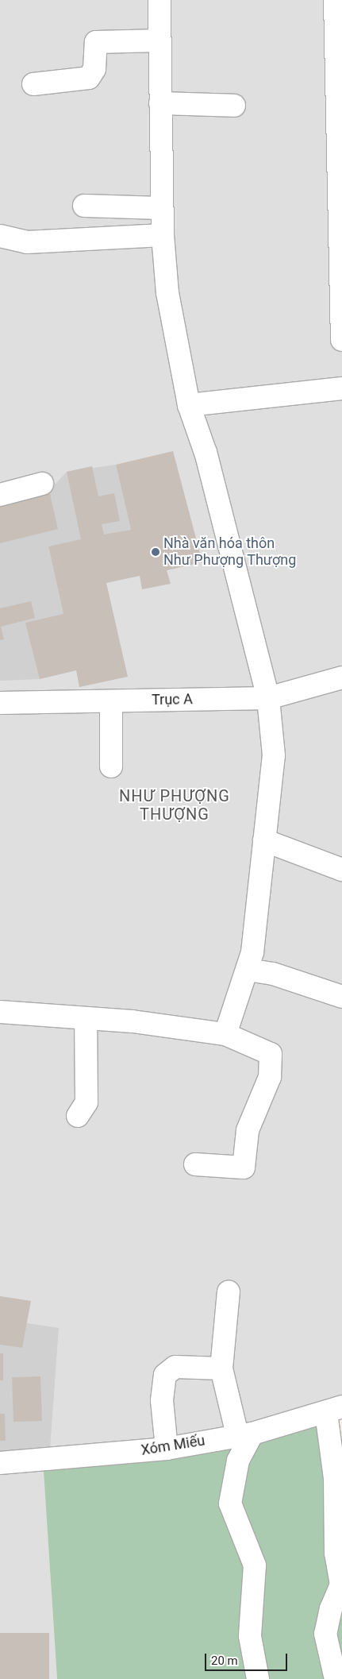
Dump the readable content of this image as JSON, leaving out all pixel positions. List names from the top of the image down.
{
  "streets": {
    "street": ["Trục A", "Xóm Miếu"]
  },
  "districts": ["NHƯ PHƯỢNG THƯỢNG"],
  "places": ["Nhà văn hóa thôn Như Phượng Thượng"],
  "scale_bar": "20 m"
}
